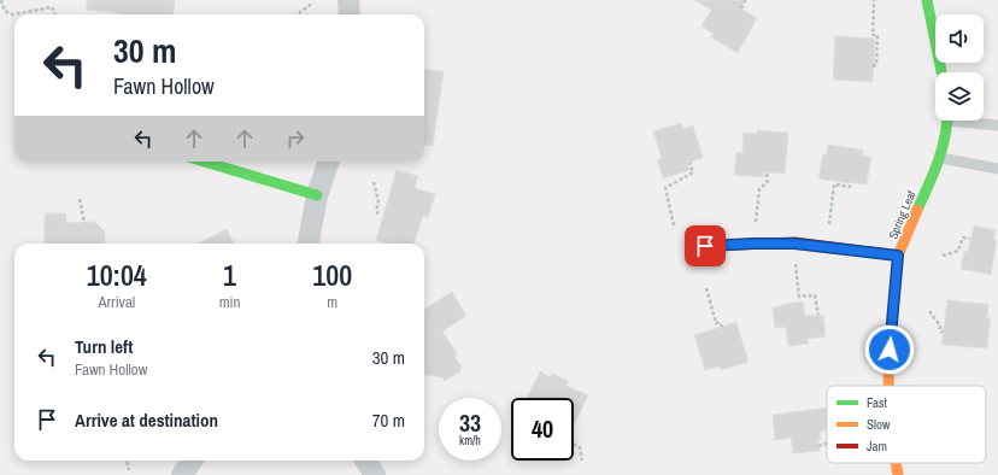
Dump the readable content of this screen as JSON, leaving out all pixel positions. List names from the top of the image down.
{
  "streets": {
    "street": ["Spring Leaf"]
  },
  "legend": ["Fast", "Slow", "Jam"],
  "page": {
    "turn": ["30 m", "Fawn Hollow"],
    "eta": [
      "10:04",
      "Arrival",
      "1",
      "min",
      "100",
      "m"
    ],
    "list": [
      {
        "name": "Turn left",
        "note": "Fawn Hollow",
        "value": "30 m"
      },
      {
        "name": "Arrive at destination",
        "value": "70 m"
      }
    ],
    "speed": "33 km/h",
    "limit": "40"
  }
}
